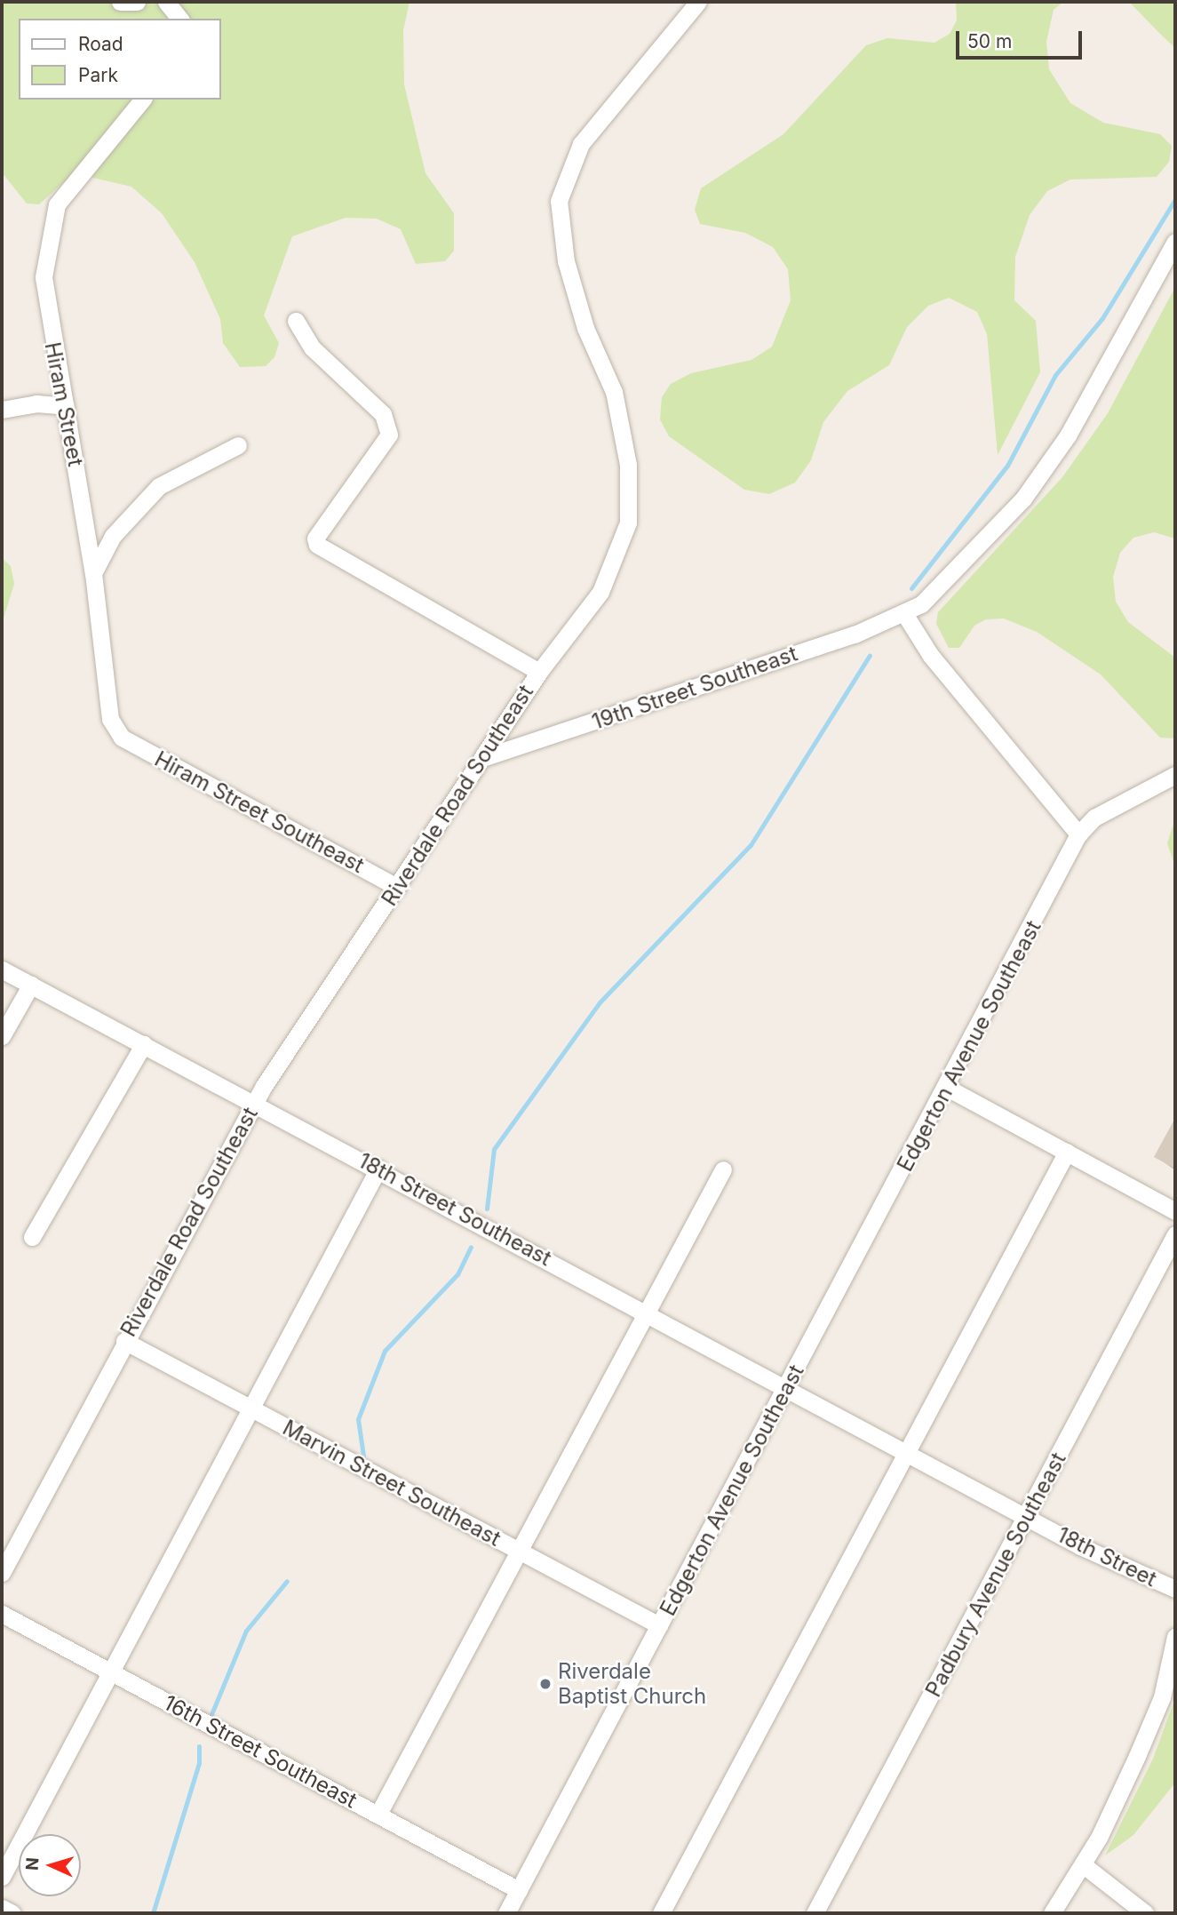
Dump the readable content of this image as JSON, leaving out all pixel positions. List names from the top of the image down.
{
  "streets": {
    "street": [
      "Hiram Street",
      "19th Street Southeast",
      "Riverdale Road Southeast",
      "Hiram Street Southeast",
      "Edgerton Avenue Southeast",
      "18th Street Southeast",
      "Marvin Street Southeast",
      "18th Street",
      "Padbury Avenue Southeast",
      "16th Street Southeast"
    ]
  },
  "crossings": [
    ["Hiram Street", "Hiram Street Southeast"],
    ["19th Street Southeast", "Riverdale Road Southeast"],
    ["Riverdale Road Southeast", "Hiram Street Southeast"],
    ["Riverdale Road Southeast", "18th Street Southeast"],
    ["Riverdale Road Southeast", "Marvin Street Southeast"],
    ["Edgerton Avenue Southeast", "18th Street Southeast"],
    ["Edgerton Avenue Southeast", "Marvin Street Southeast"],
    ["Edgerton Avenue Southeast", "16th Street Southeast"],
    ["18th Street Southeast", "18th Street"],
    ["18th Street", "Padbury Avenue Southeast"]
  ],
  "places": ["Riverdale Baptist Church"],
  "legend": ["Road", "Park"],
  "scale_bar": "50 m",
  "north": "left"
}
